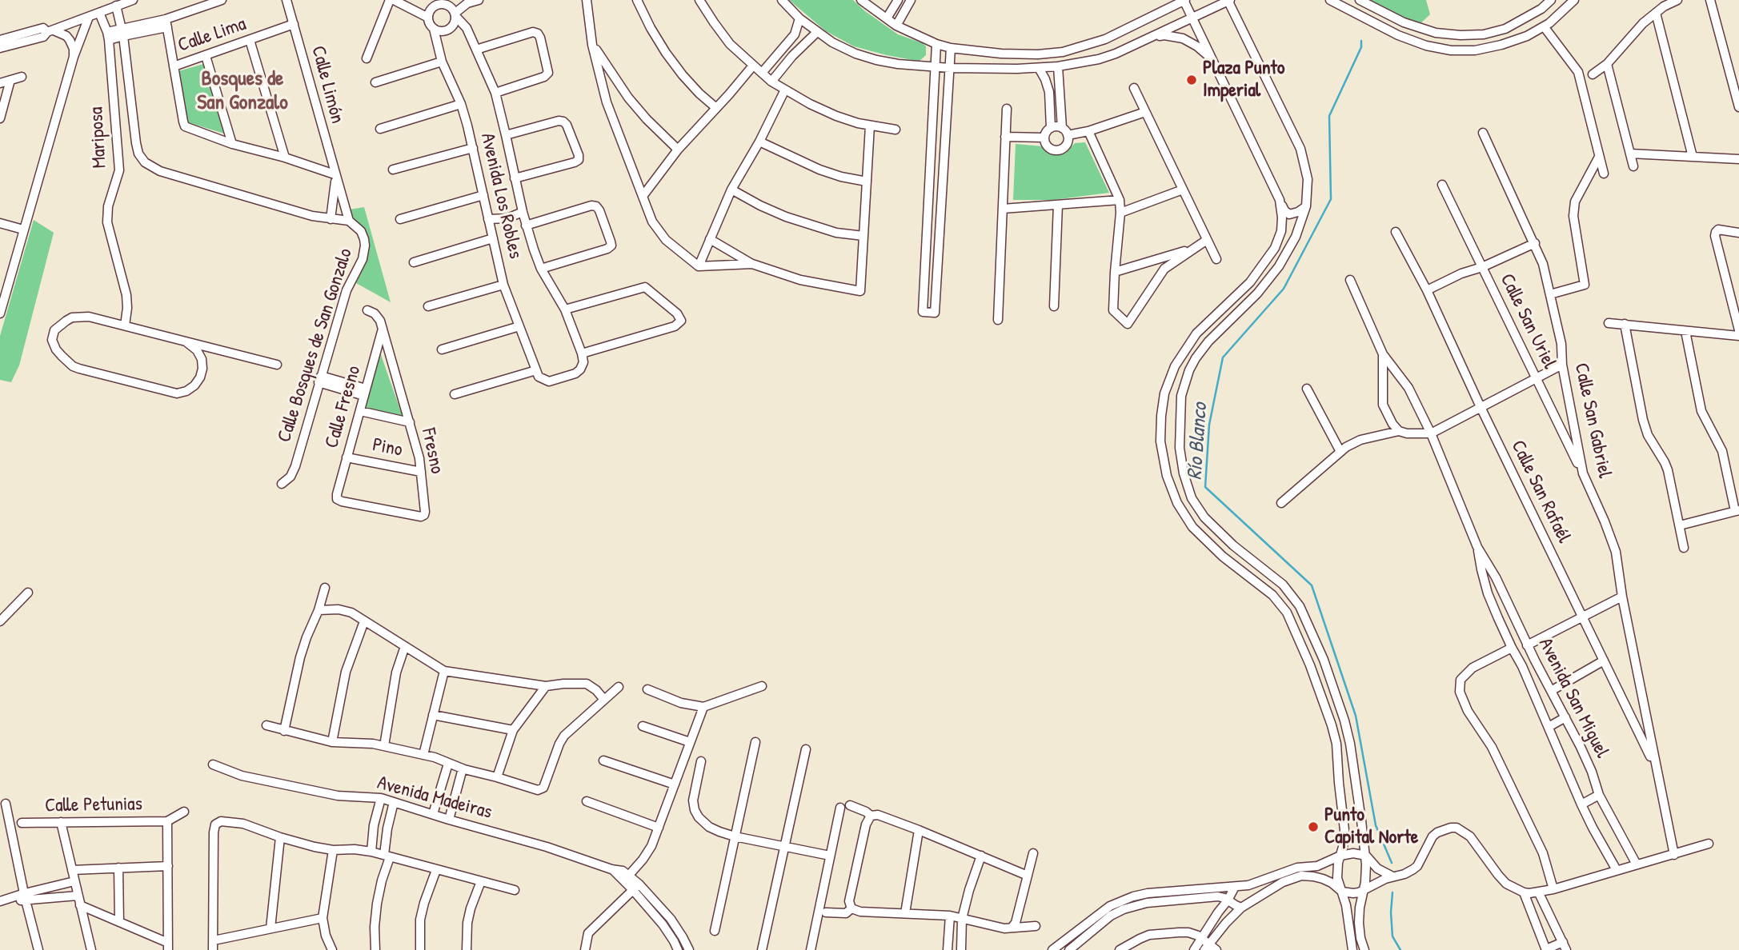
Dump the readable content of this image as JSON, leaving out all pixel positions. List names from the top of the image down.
{
  "streets": {
    "street": [
      "Calle Lima",
      "Calle Limón",
      "Mariposa",
      "Avenida Los Robles",
      "Calle San Uriel",
      "Calle Bosques de San Gonzalo",
      "Calle Fresno",
      "Calle San Gabriel",
      "Pino",
      "Fresno",
      "Calle San Rafaél",
      "Avenida San Miguel",
      "Avenida Madeiras",
      "Calle Petunias"
    ]
  },
  "crossings": [
    ["Calle Lima", "Calle Limón"],
    ["Calle Limón", "Calle Bosques de San Gonzalo"],
    ["Calle San Uriel", "Calle San Gabriel"],
    ["Calle Fresno", "Pino"],
    ["Calle Fresno", "Fresno"],
    ["Calle San Gabriel", "Calle San Rafaél"],
    ["Pino", "Fresno"]
  ],
  "districts": ["Bosques de San Gonzalo"],
  "water": ["Río Blanco"],
  "places": ["Plaza Punto Imperial", "Punto Capital Norte"]
}
